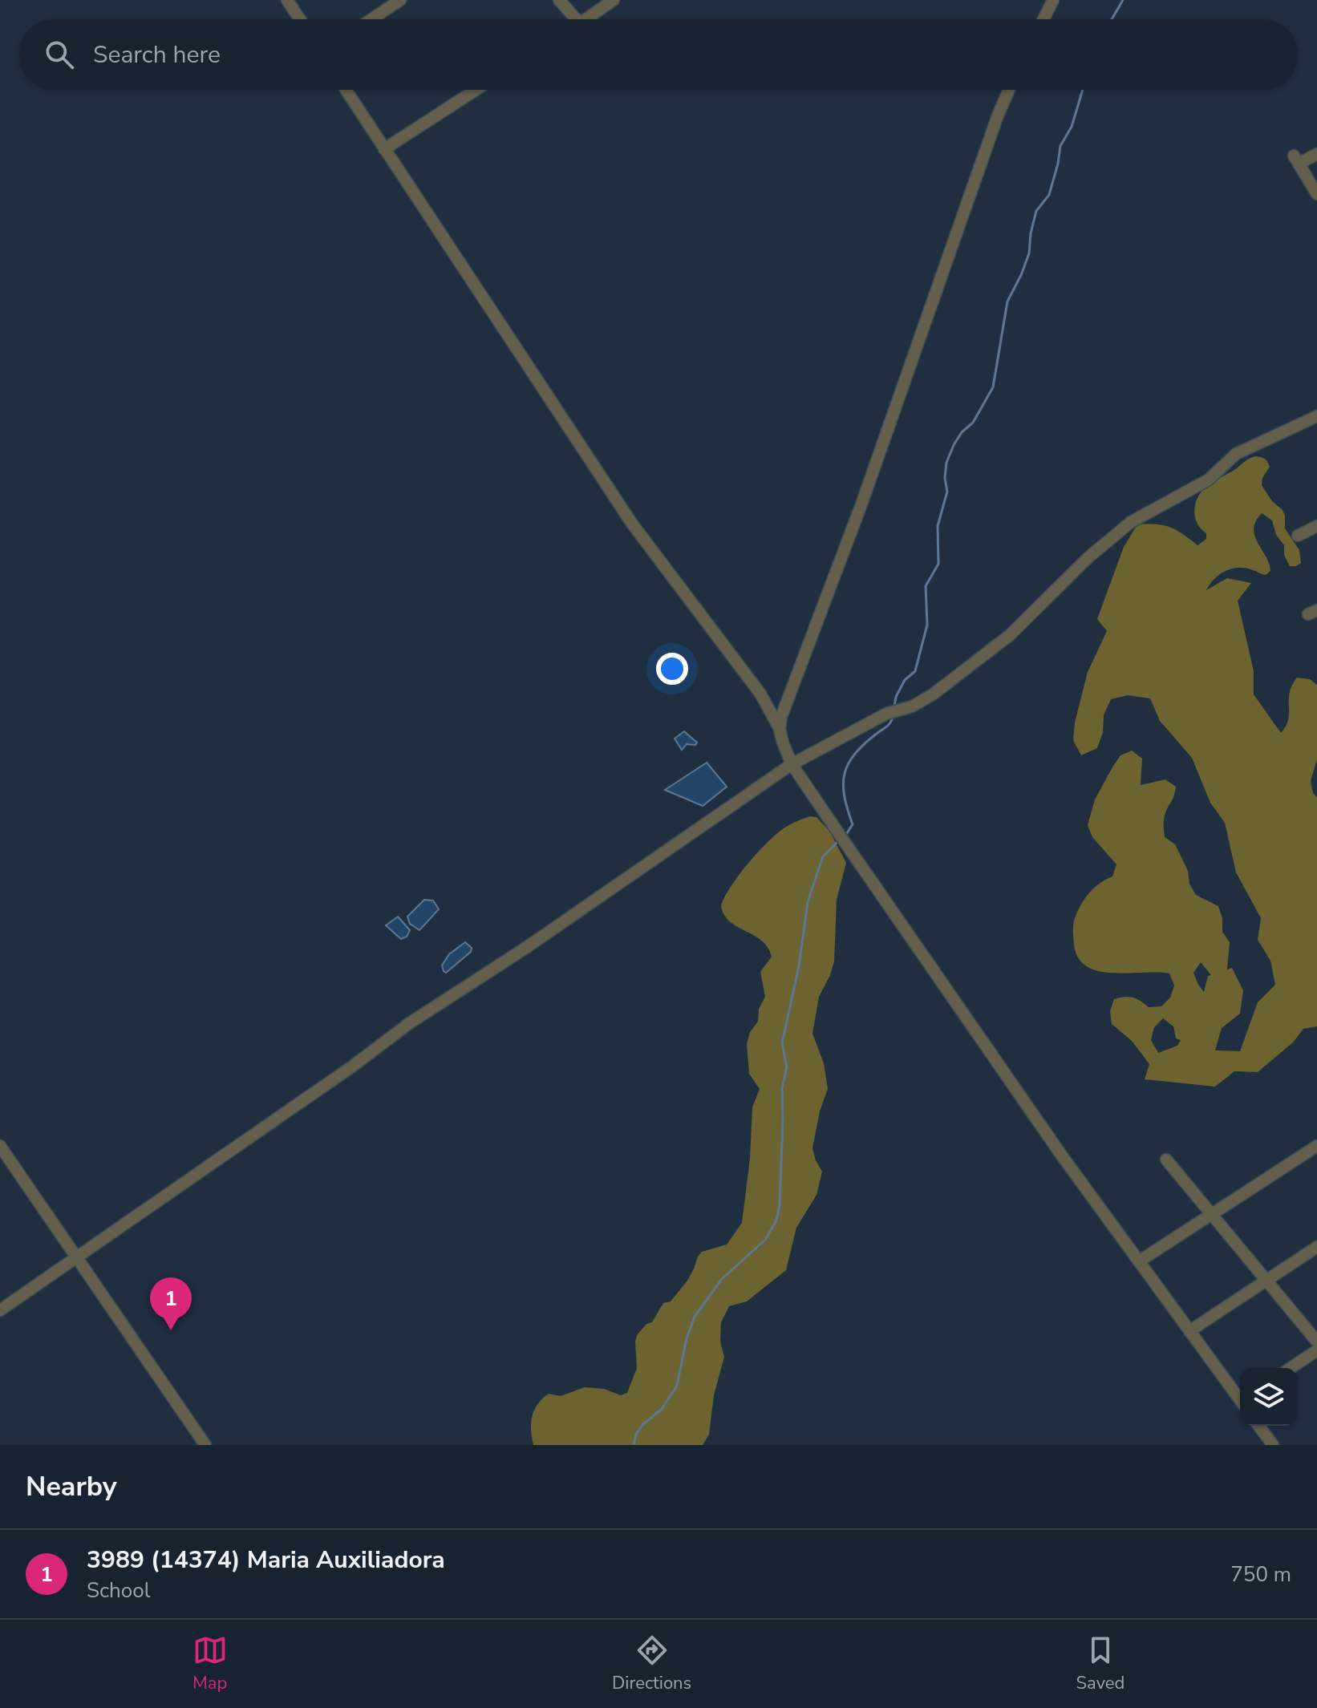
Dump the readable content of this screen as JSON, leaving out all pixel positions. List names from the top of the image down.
{
  "page": {
    "search": "Search here",
    "pins": "1",
    "heading": "Nearby",
    "list": [
      {
        "mark": "1",
        "name": "3989 (14374) Maria Auxiliadora",
        "note": "School",
        "value": "750 m"
      }
    ],
    "nav": ["Map", "Directions", "Saved"]
  }
}
